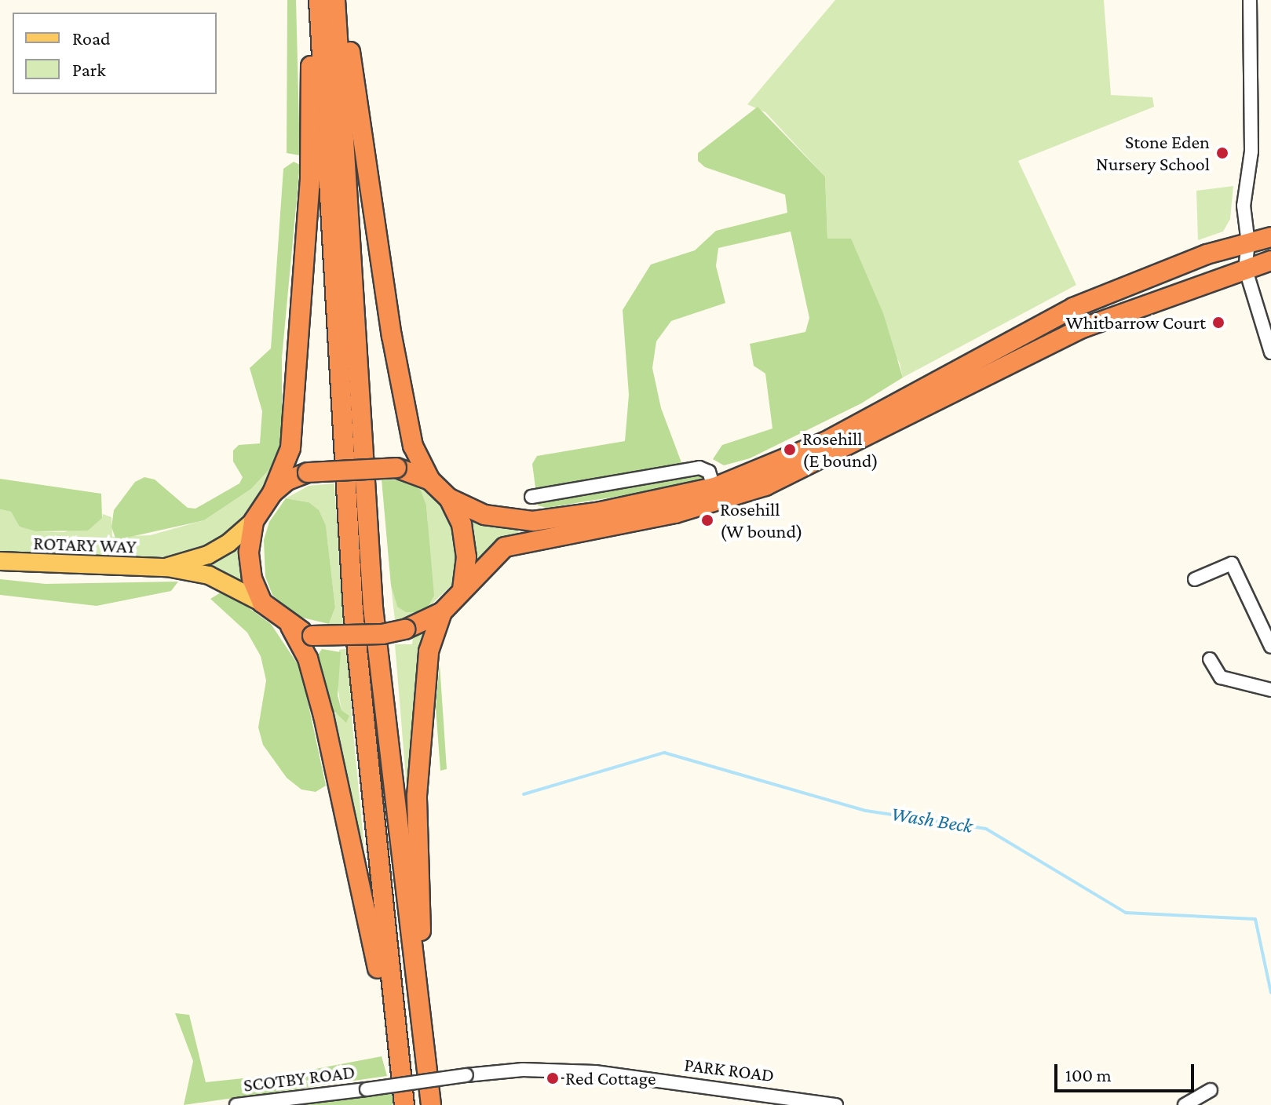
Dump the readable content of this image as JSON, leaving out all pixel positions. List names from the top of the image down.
{
  "streets": {
    "main road": ["ROTARY WAY"],
    "street": ["PARK ROAD", "SCOTBY ROAD"]
  },
  "crossings": [
    ["PARK ROAD", "SCOTBY ROAD"]
  ],
  "water": ["Wash Beck"],
  "places": [
    "Stone Eden Nursery School",
    "Whitbarrow Court",
    "Rosehill (E bound)",
    "Rosehill (W bound)",
    "Red Cottage"
  ],
  "legend": ["Road", "Park"],
  "scale_bar": "100 m"
}
